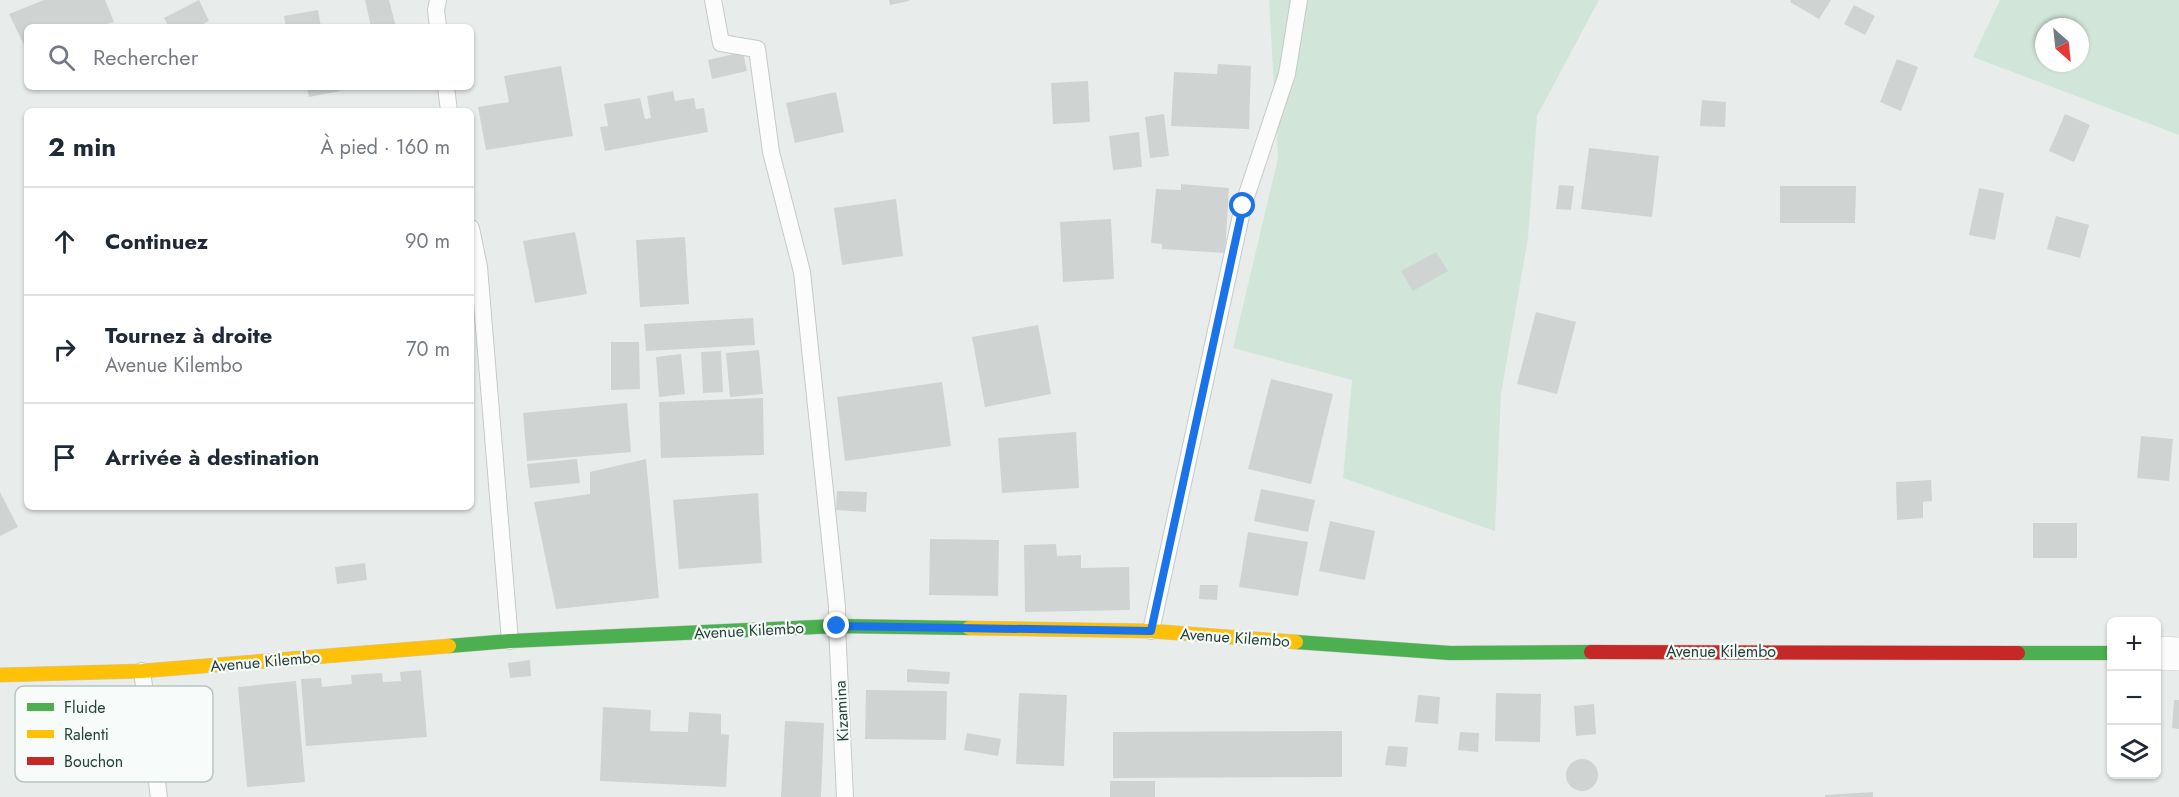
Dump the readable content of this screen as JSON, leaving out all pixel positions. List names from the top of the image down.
{
  "streets": {
    "street": ["Avenue Kilembo"],
    "lane": ["Kizamina"]
  },
  "crossings": [
    ["Avenue Kilembo", "Kizamina"]
  ],
  "legend": ["Fluide", "Ralenti", "Bouchon"],
  "north": "bottom right",
  "page": {
    "search": "Rechercher",
    "heading": ["2 min", "À pied · 160 m"],
    "list": [
      ["Continuez", "90 m"],
      ["Tournez à droite", "Avenue Kilembo", "70 m"],
      "Arrivée à destination"
    ],
    "map_buttons": ["+", "−"]
  }
}
